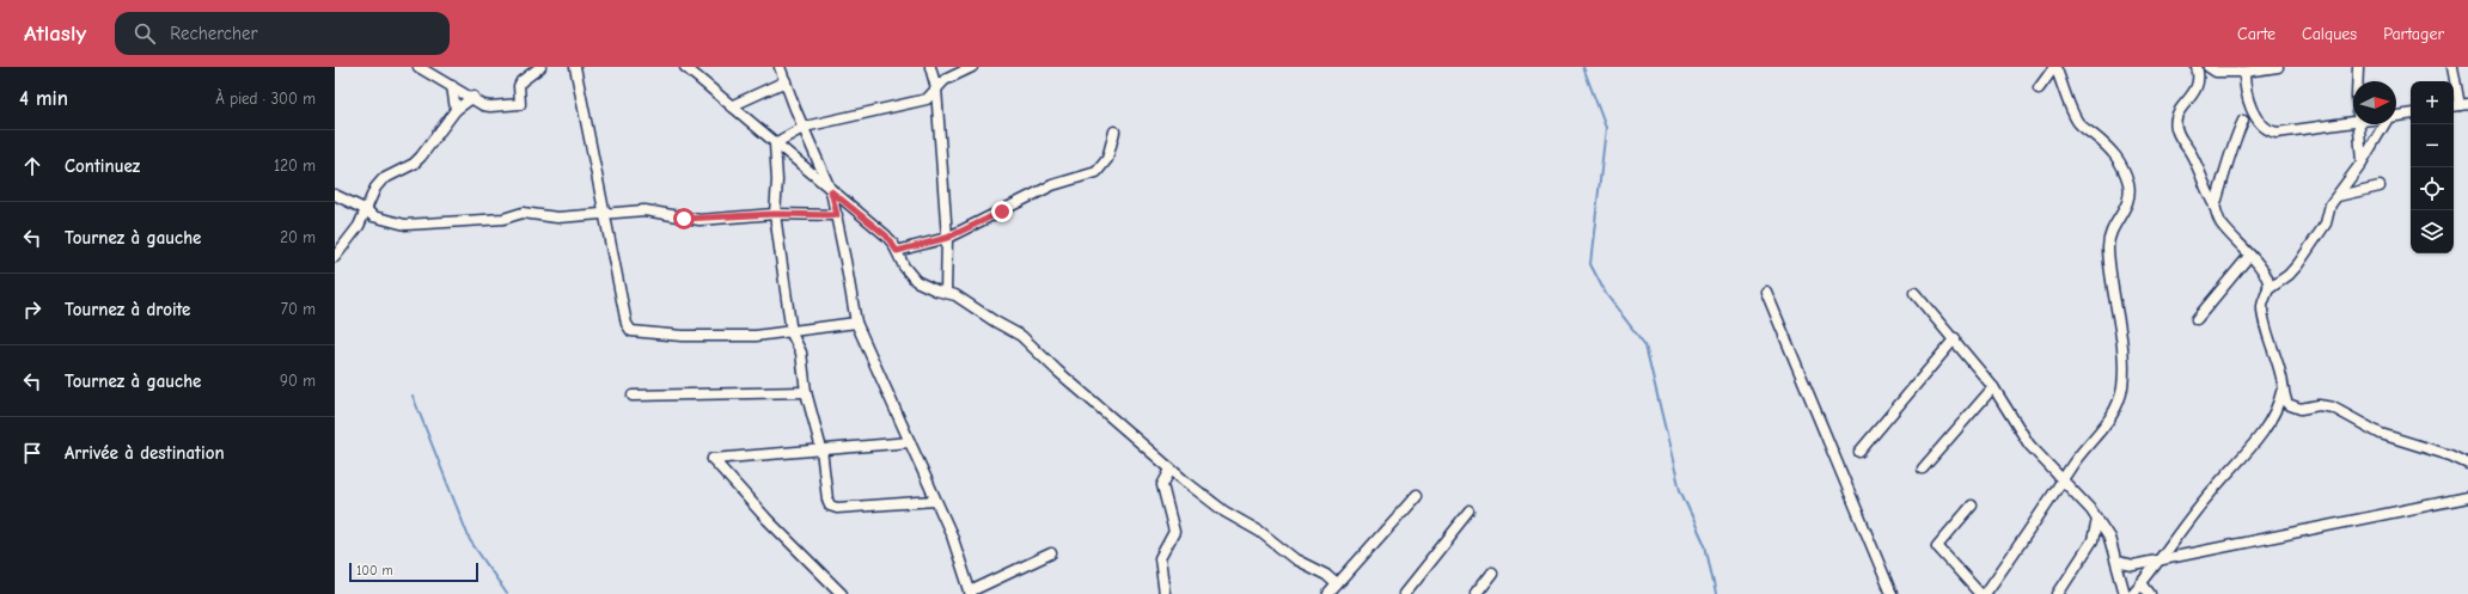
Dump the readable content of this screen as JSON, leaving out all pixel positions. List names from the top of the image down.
{
  "scale_bar": "100 m",
  "north": "right",
  "page": {
    "header": "Atlasly",
    "search": "Rechercher",
    "nav": ["Carte", "Calques", "Partager"],
    "heading": ["4 min", "À pied · 300 m"],
    "map_buttons": ["+", "−"],
    "list": [
      ["Continuez", "120 m"],
      ["Tournez à gauche", "20 m"],
      ["Tournez à droite", "70 m"],
      ["Tournez à gauche", "90 m"],
      "Arrivée à destination"
    ],
    "scale": "100 m"
  }
}
